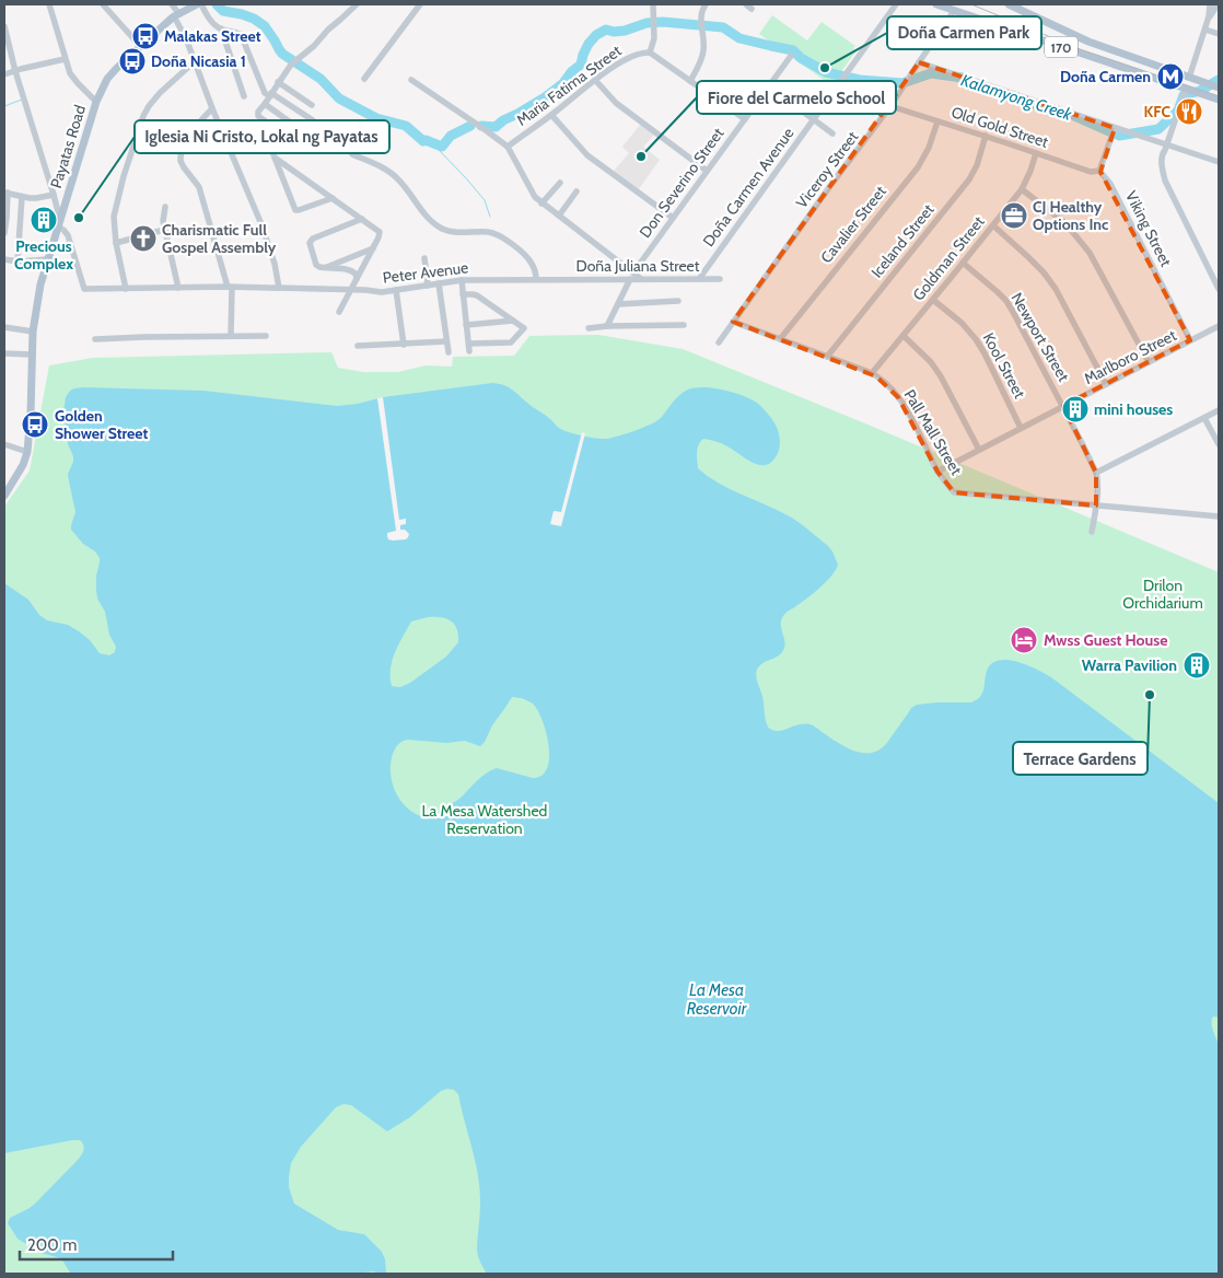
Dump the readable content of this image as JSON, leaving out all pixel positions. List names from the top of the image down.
{
  "streets": {
    "main road": ["170", "Payatas Road"],
    "street": [
      "Maria Fatima Street",
      "Old Gold Street",
      "Viceroy Street",
      "Don Severino Street",
      "Doña Carmen Avenue",
      "Cavalier Street",
      "Viking Street",
      "Iceland Street",
      "Goldman Street",
      "Doña Juliana Street",
      "Peter Avenue",
      "Newport Street",
      "Marlboro Street",
      "Kool Street",
      "Pall Mall Street"
    ]
  },
  "crossings": [
    ["170", "Viceroy Street"],
    ["Old Gold Street", "Viceroy Street"],
    ["Old Gold Street", "Cavalier Street"],
    ["Old Gold Street", "Viking Street"],
    ["Old Gold Street", "Iceland Street"],
    ["Old Gold Street", "Goldman Street"],
    ["Payatas Road", "Peter Avenue"],
    ["Viceroy Street", "Pall Mall Street"],
    ["Don Severino Street", "Doña Juliana Street"],
    ["Doña Carmen Avenue", "Doña Juliana Street"],
    ["Cavalier Street", "Pall Mall Street"],
    ["Viking Street", "Marlboro Street"],
    ["Iceland Street", "Pall Mall Street"],
    ["Goldman Street", "Newport Street"],
    ["Goldman Street", "Kool Street"],
    ["Goldman Street", "Pall Mall Street"],
    ["Doña Juliana Street", "Peter Avenue"],
    ["Newport Street", "Marlboro Street"],
    ["Newport Street", "Pall Mall Street"],
    ["Marlboro Street", "Kool Street"],
    ["Marlboro Street", "Pall Mall Street"]
  ],
  "water": ["Kalamyong Creek", "La Mesa Reservoir"],
  "parks": ["Drilon Orchidarium", "La Mesa Watershed Reservation"],
  "places": {
    "bus stop": ["Malakas Street", "Doña Nicasia 1", "Golden Shower Street"],
    "other": [
      "Doña Carmen Park",
      "Fiore del Carmelo School",
      "Iglesia Ni Cristo, Lokal ng Payatas",
      "Terrace Gardens"
    ],
    "metro station": ["Doña Carmen"],
    "restaurant": ["KFC"],
    "office": ["CJ Healthy Options Inc"],
    "building": ["Precious Complex", "mini houses", "Warra Pavilion"],
    "church": ["Charismatic Full Gospel Assembly"],
    "hotel": ["Mwss Guest House"]
  },
  "scale_bar": "200 m"
}
